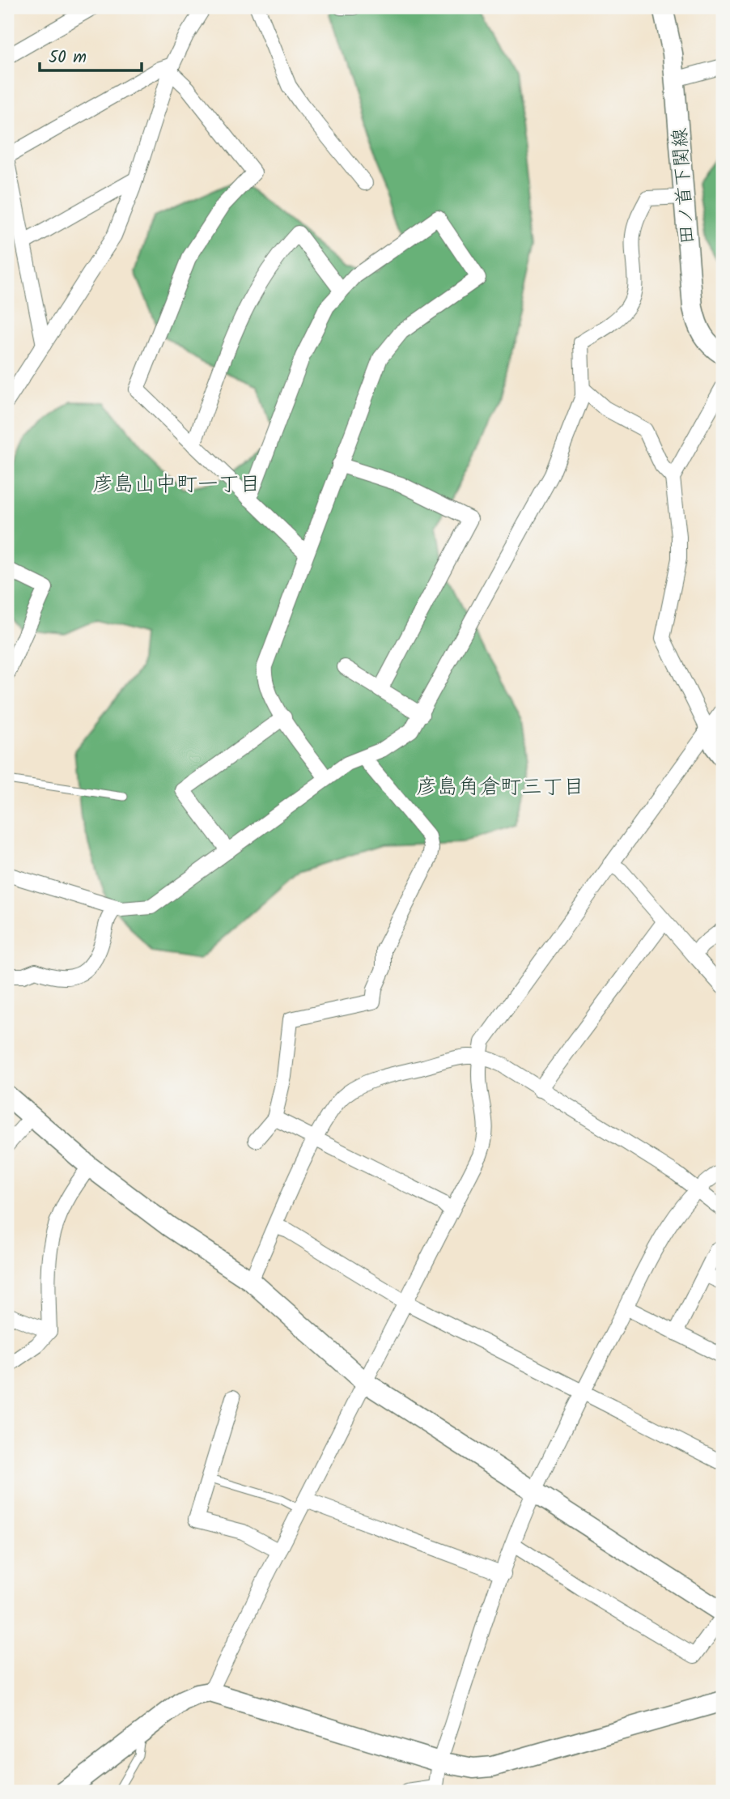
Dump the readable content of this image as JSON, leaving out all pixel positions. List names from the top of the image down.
{
  "streets": {
    "street": ["田ノ首下関線"]
  },
  "districts": ["彦島山中町一丁目", "彦島角倉町三丁目"],
  "scale_bar": "50 m"
}
